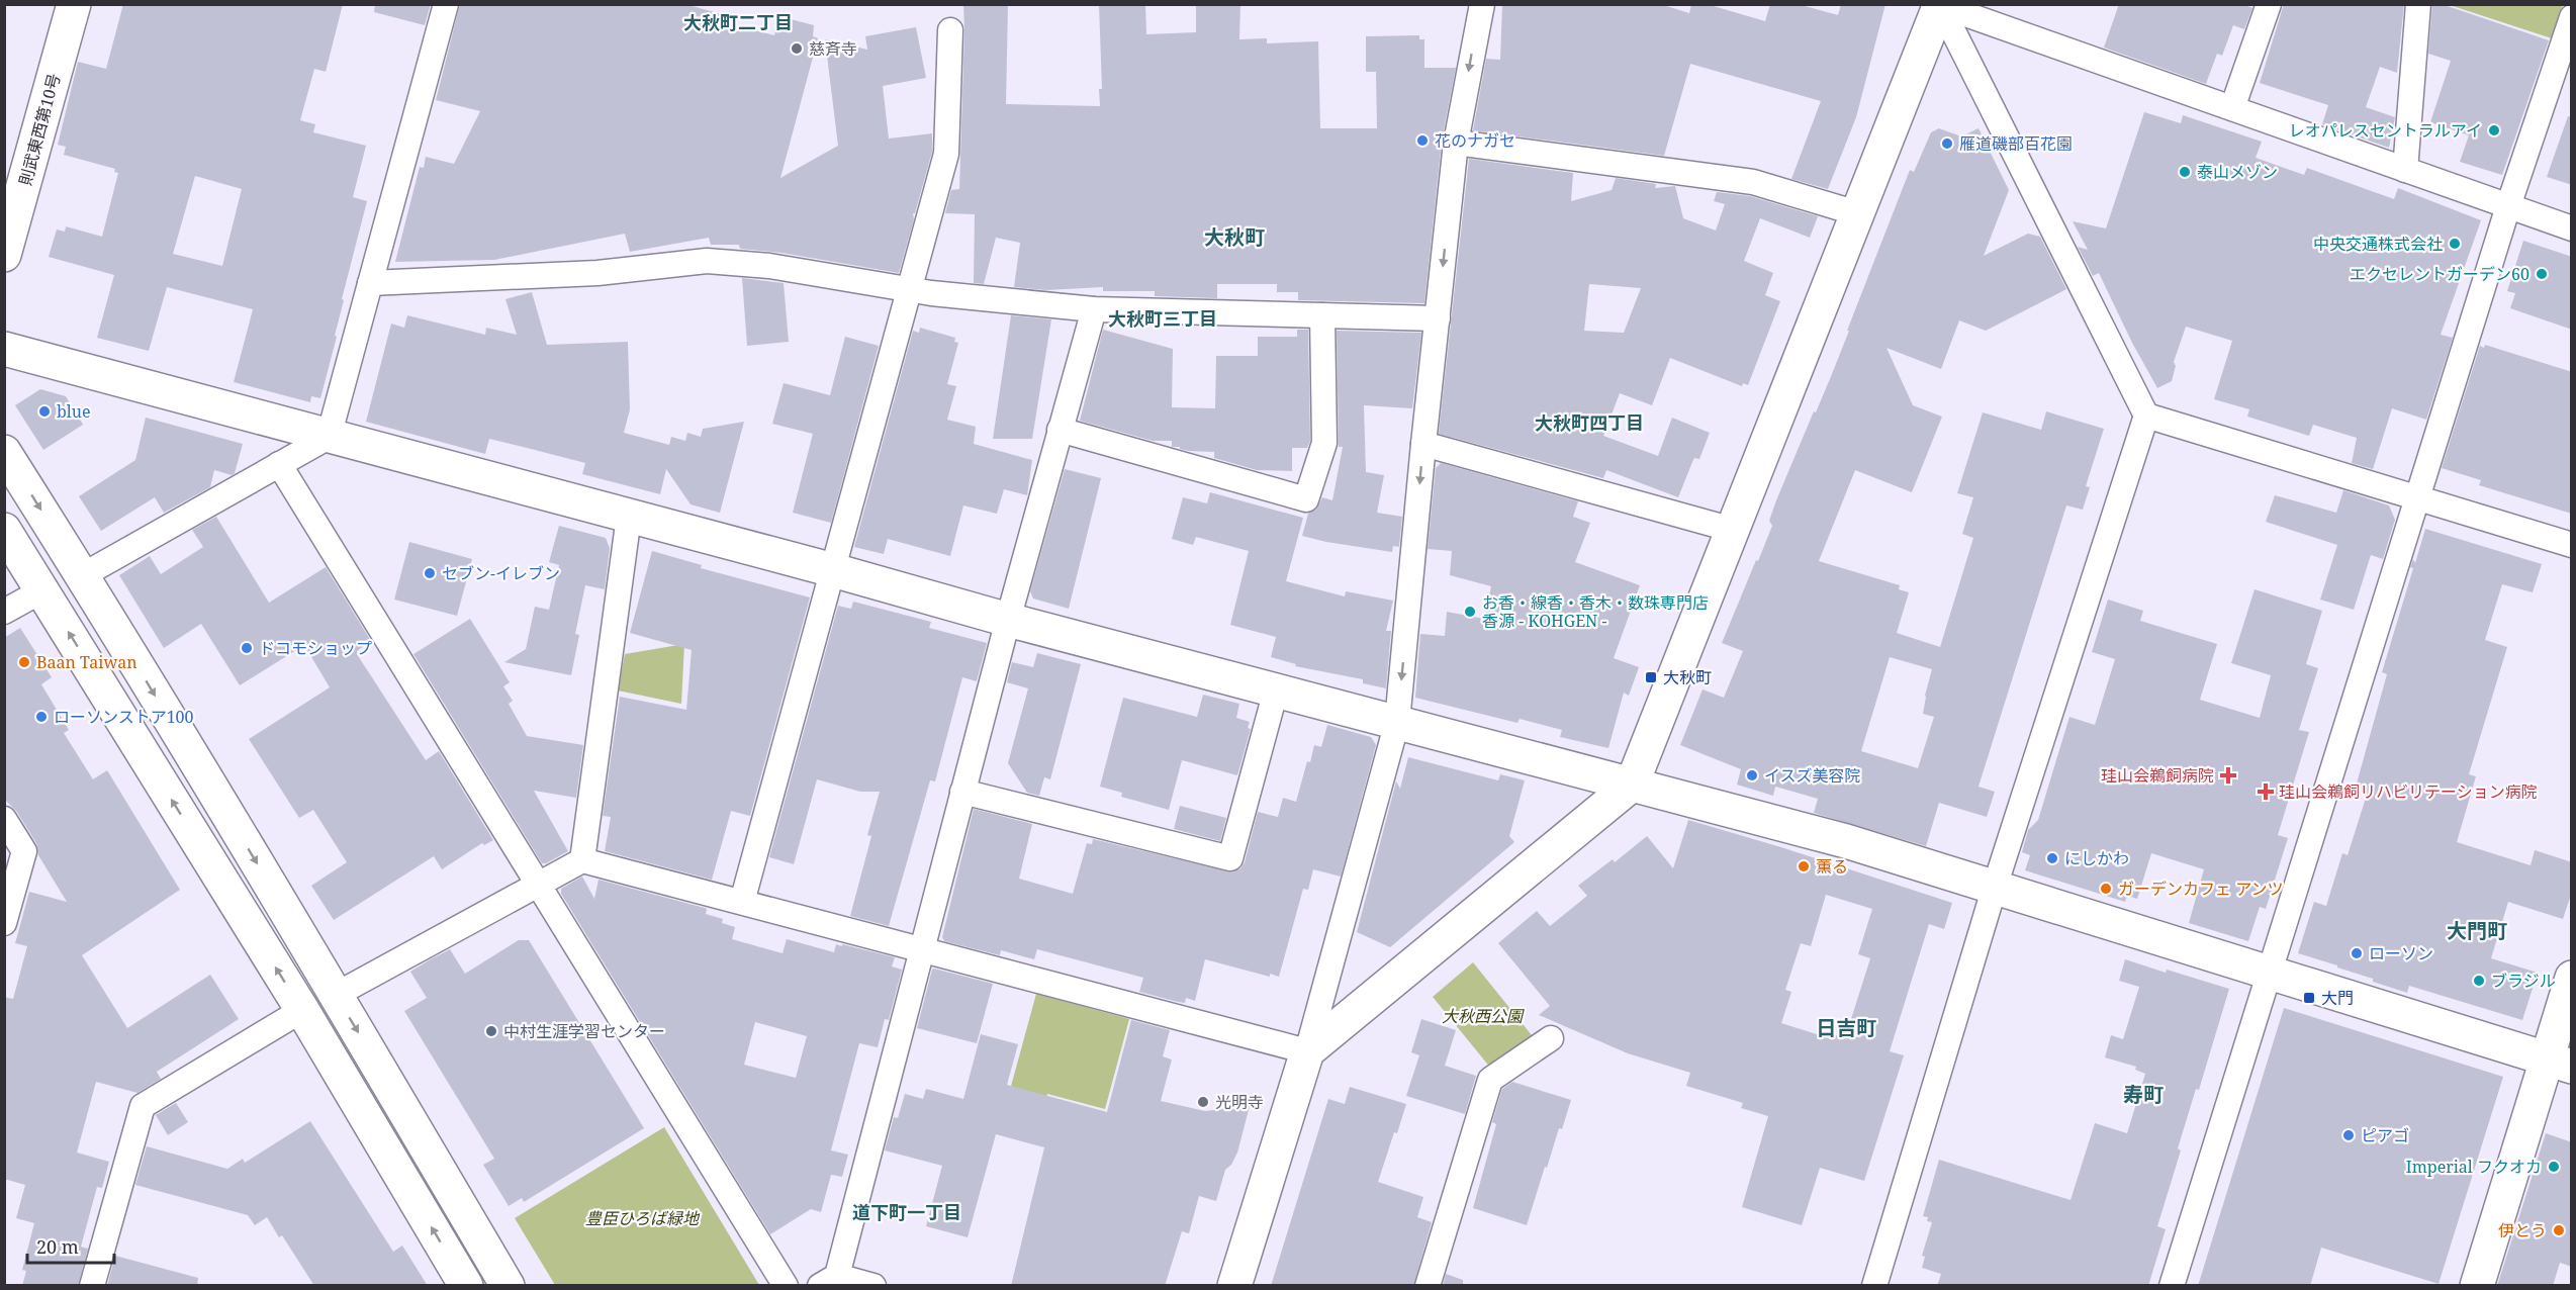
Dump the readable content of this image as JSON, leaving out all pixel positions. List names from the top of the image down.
{
  "streets": {
    "street": ["則武東西第10号"]
  },
  "districts": [
    "大秋町二丁目",
    "大秋町",
    "大秋町三丁目",
    "大秋町四丁目",
    "大門町",
    "日吉町",
    "寿町",
    "道下町一丁目"
  ],
  "parks": ["大秋西公園", "豊臣ひろば緑地"],
  "places": {
    "other": [
      "慈斉寺",
      "レオパレスセントラルアイ",
      "花のナガセ",
      "雁道磯部百花園",
      "泰山メゾン",
      "中央交通株式会社",
      "エクセレントガーデン60",
      "blue",
      "セブン-イレブン",
      "お香・線香・香木・数珠専門店 香源 - KOHGEN -",
      "ドコモショップ",
      "Baan Taiwan",
      "ローソンストア100",
      "イスズ美容院",
      "にしかわ",
      "薫る",
      "ガーデンカフェ アンツ",
      "ローソン",
      "ブラジル",
      "中村生涯学習センター",
      "光明寺",
      "ピアゴ",
      "Imperial フクオカ",
      "伊とう"
    ],
    "transit": ["大秋町", "大門"],
    "health": ["珪山会鵜飼病院", "珪山会鵜飼リハビリテーション病院"]
  },
  "scale_bar": "20 m"
}
